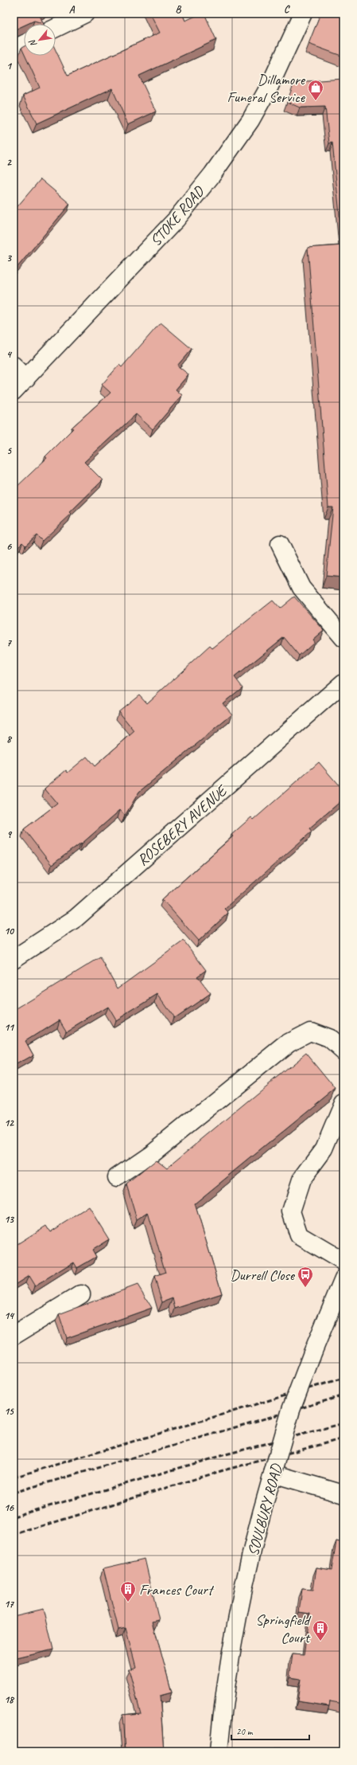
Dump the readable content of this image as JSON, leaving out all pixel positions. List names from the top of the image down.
{
  "streets": {
    "street": ["STOKE ROAD", "ROSEBERY AVENUE", "SOULBURY ROAD"]
  },
  "places": {
    "shop": ["Dillamore Funeral Service"],
    "bus stop": ["Durrell Close"],
    "building": ["Frances Court", "Springfield Court"]
  },
  "scale_bar": "20 m",
  "north": "bottom left",
  "grid": {
    "columns": ["A", "B", "C"],
    "rows": [
      "1",
      "2",
      "3",
      "4",
      "5",
      "6",
      "7",
      "8",
      "9",
      "10",
      "11",
      "12",
      "13",
      "14",
      "15",
      "16",
      "17",
      "18"
    ]
  }
}
